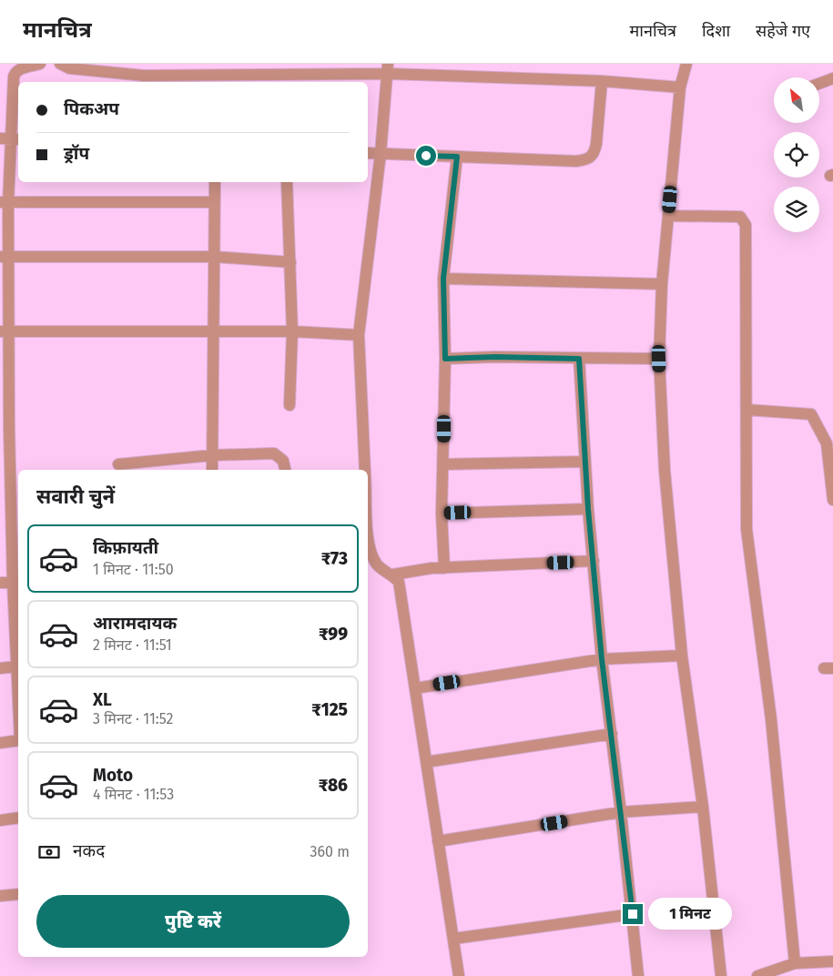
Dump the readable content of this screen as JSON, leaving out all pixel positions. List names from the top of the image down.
{
  "north": "top left",
  "page": {
    "header": "मानचित्र",
    "nav": ["मानचित्र", "दिशा", "सहेजे गए"],
    "banner": ["पिकअप", "ड्रॉप"],
    "heading": "सवारी चुनें",
    "list": [
      {
        "name": "किफ़ायती",
        "note": "1 मिनट · 11:50",
        "value": "₹73"
      },
      {
        "name": "आरामदायक",
        "note": "2 मिनट · 11:51",
        "value": "₹99"
      },
      {
        "name": "XL",
        "note": "3 मिनट · 11:52",
        "value": "₹125"
      },
      {
        "name": "Moto",
        "note": "4 मिनट · 11:53",
        "value": "₹86"
      }
    ],
    "pay": ["नकद", "360 m"],
    "buttons": "पुष्टि करें",
    "bubble": "1 मिनट"
  }
}
